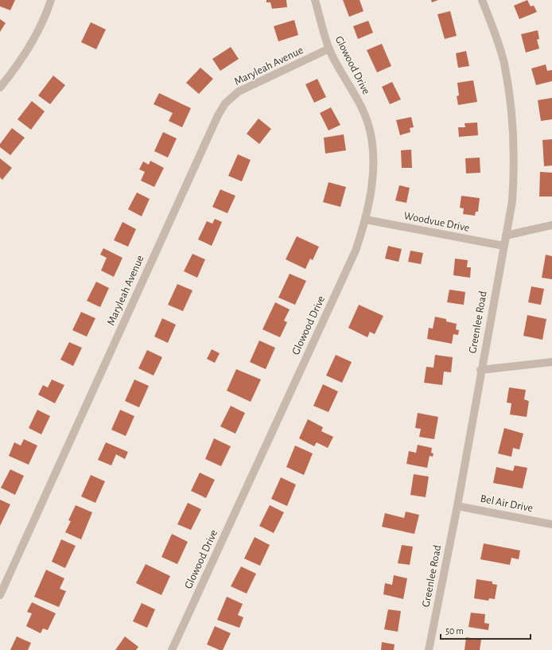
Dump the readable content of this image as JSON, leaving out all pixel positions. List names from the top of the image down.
{
  "streets": {
    "street": [
      "Glowood Drive",
      "Maryleah Avenue",
      "Woodvue Drive",
      "Greenlee Road",
      "Bel Air Drive"
    ]
  },
  "crossings": [
    ["Glowood Drive", "Maryleah Avenue"],
    ["Glowood Drive", "Woodvue Drive"],
    ["Woodvue Drive", "Greenlee Road"],
    ["Greenlee Road", "Bel Air Drive"]
  ],
  "scale_bar": "50 m"
}
